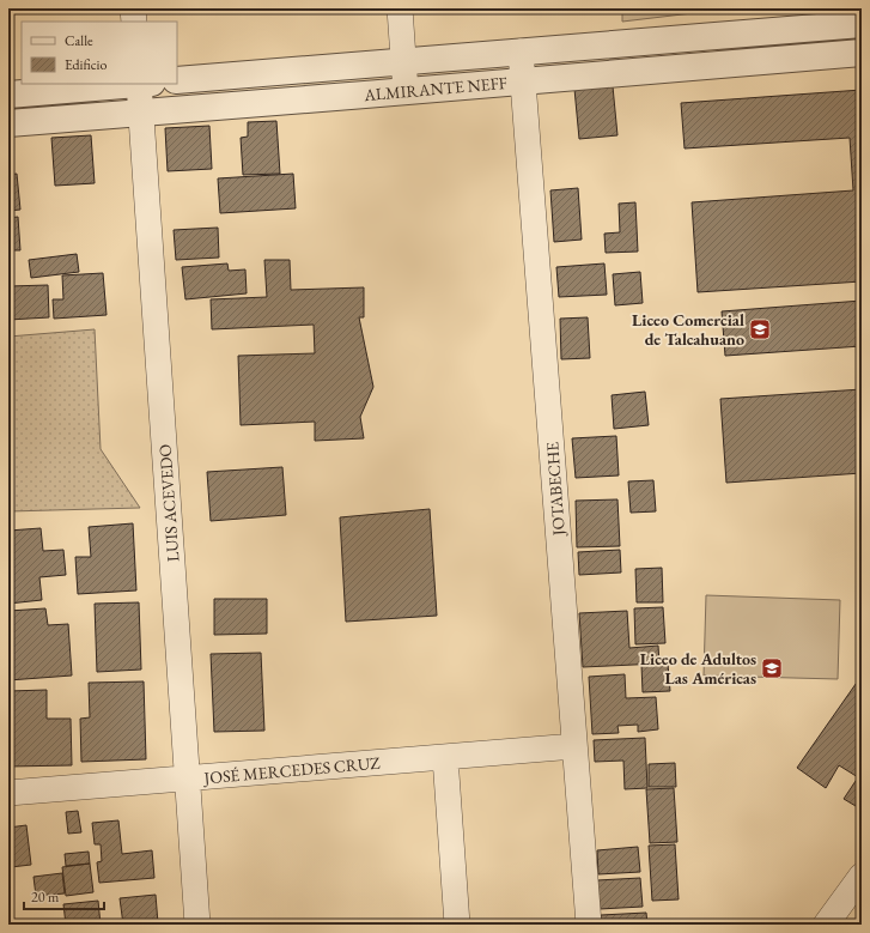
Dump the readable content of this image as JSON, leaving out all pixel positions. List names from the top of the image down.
{
  "streets": {
    "street": [
      "ALMIRANTE NEFF",
      "JOTABECHE",
      "LUIS ACEVEDO",
      "JOSÉ MERCEDES CRUZ"
    ]
  },
  "crossings": [
    ["ALMIRANTE NEFF", "JOTABECHE"],
    ["ALMIRANTE NEFF", "LUIS ACEVEDO"],
    ["JOTABECHE", "JOSÉ MERCEDES CRUZ"],
    ["LUIS ACEVEDO", "JOSÉ MERCEDES CRUZ"]
  ],
  "places": {
    "school or university": ["Liceo Comercial de Talcahuano", "Liceo de Adultos Las Américas"]
  },
  "legend": ["Calle", "Edificio"],
  "scale_bar": "20 m"
}
